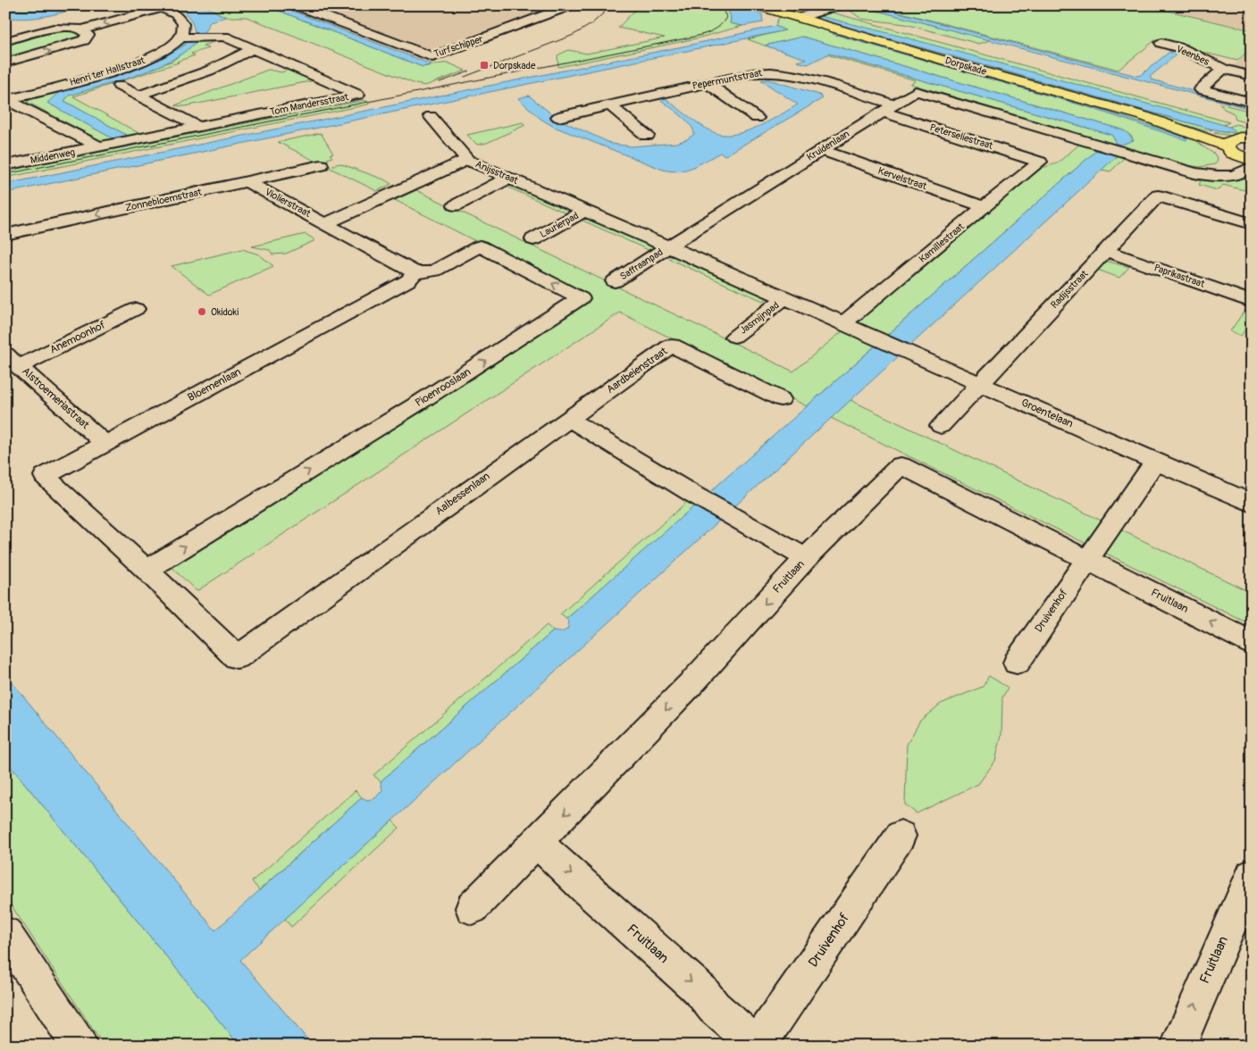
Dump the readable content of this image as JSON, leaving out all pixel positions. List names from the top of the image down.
{
  "streets": {
    "main road": ["Dorpskade"],
    "street": [
      "Turfschipper",
      "Veenbes",
      "Henri ter Hallstraat",
      "Pepermuntstraat",
      "Tom Mandersstraat",
      "Peterseliestraat",
      "Kruidenlaan",
      "Middenweg",
      "Anijsstraat",
      "Kervelstraat",
      "Zonnebloemstraat",
      "Violierstraat",
      "Laurierpad",
      "Kamillestraat",
      "Saffraanpad",
      "Paprikastraat",
      "Radijsstraat",
      "Jasmijnpad",
      "Anemoonhof",
      "Aardbeienstraat",
      "Bloemenlaan",
      "Pioenrooslaan",
      "Alstroemeriastraat",
      "Groentelaan",
      "Aalbessenlaan",
      "Fruitlaan",
      "Druivenhof"
    ]
  },
  "crossings": [
    ["Henri ter Hallstraat", "Tom Mandersstraat"],
    ["Pepermuntstraat", "Peterseliestraat"],
    ["Pepermuntstraat", "Kruidenlaan"],
    ["Tom Mandersstraat", "Middenweg"],
    ["Peterseliestraat", "Kruidenlaan"],
    ["Peterseliestraat", "Kamillestraat"],
    ["Kruidenlaan", "Anijsstraat"],
    ["Kruidenlaan", "Kervelstraat"],
    ["Kruidenlaan", "Saffraanpad"],
    ["Anijsstraat", "Violierstraat"],
    ["Anijsstraat", "Laurierpad"],
    ["Anijsstraat", "Saffraanpad"],
    ["Kervelstraat", "Kamillestraat"],
    ["Zonnebloemstraat", "Violierstraat"],
    ["Kamillestraat", "Groentelaan"],
    ["Paprikastraat", "Radijsstraat"],
    ["Radijsstraat", "Groentelaan"],
    ["Anemoonhof", "Alstroemeriastraat"],
    ["Aardbeienstraat", "Aalbessenlaan"],
    ["Bloemenlaan", "Pioenrooslaan"],
    ["Bloemenlaan", "Alstroemeriastraat"],
    ["Bloemenlaan", "Aalbessenlaan"],
    ["Pioenrooslaan", "Aalbessenlaan"],
    ["Fruitlaan", "Druivenhof"]
  ],
  "places": {
    "transit": ["Dorpskade"],
    "other": ["Okidoki"]
  }
}
